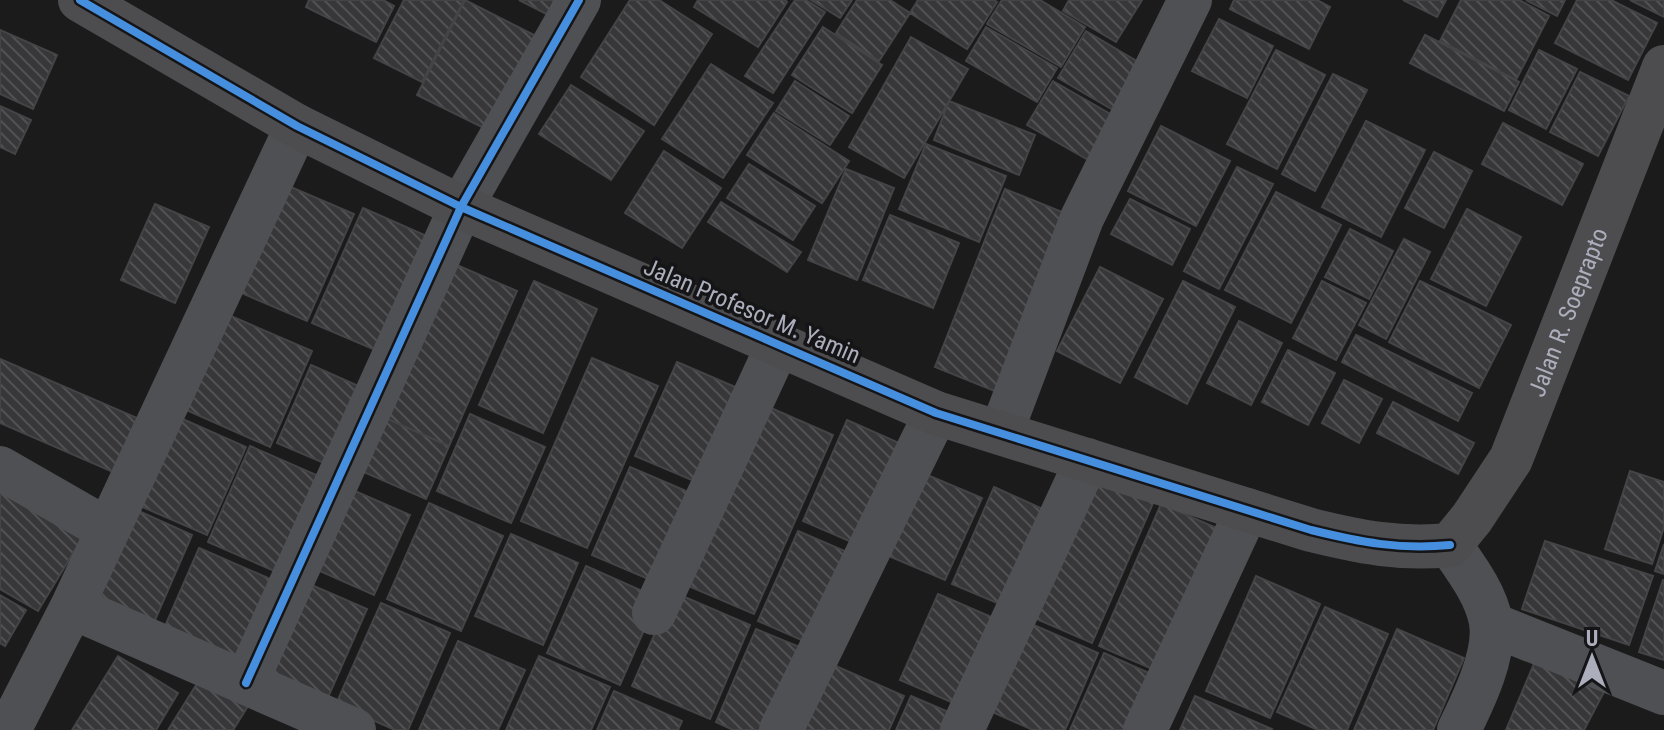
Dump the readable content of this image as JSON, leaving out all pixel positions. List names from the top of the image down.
{
  "streets": {
    "main road": ["Jalan Profesor M. Yamin", "Jalan R. Soeprapto"]
  },
  "crossings": [
    ["Jalan Profesor M. Yamin", "Jalan R. Soeprapto"]
  ],
  "north": "top"
}
